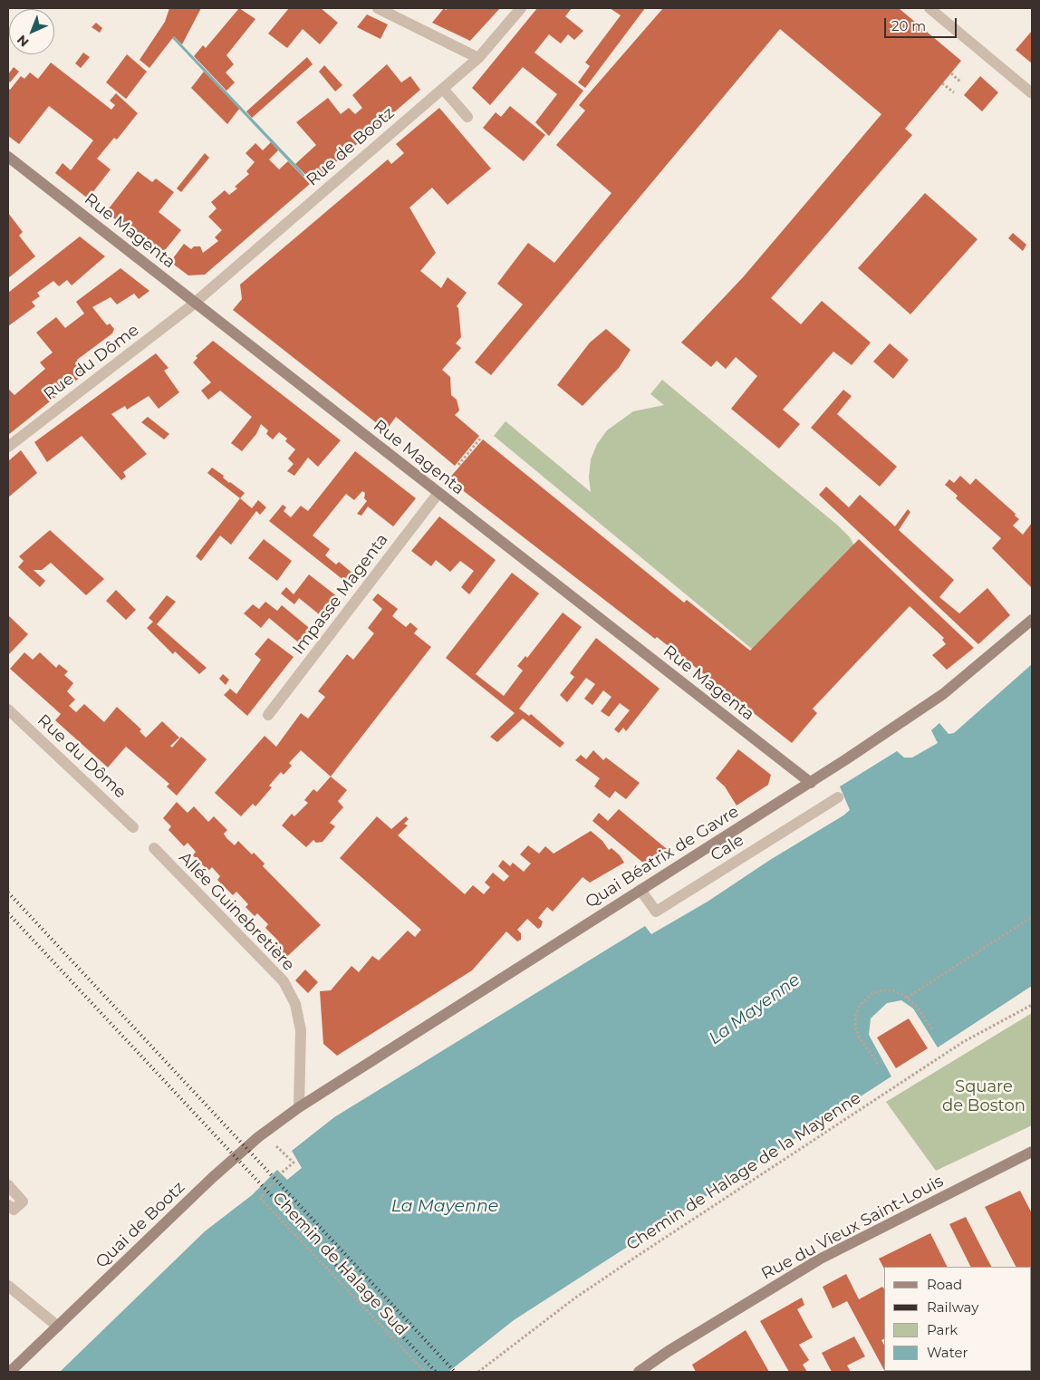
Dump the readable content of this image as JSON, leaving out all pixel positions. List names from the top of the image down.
{
  "streets": {
    "street": [
      "Rue de Bootz",
      "Rue Magenta",
      "Rue du Dôme",
      "Impasse Magenta",
      "Cale",
      "Quai Béatrix de Gavre",
      "Allée Guinebretière",
      "Quai de Bootz",
      "Rue du Vieux Saint-Louis"
    ],
    "path": ["Chemin de Halage de la Mayenne", "Chemin de Halage Sud"]
  },
  "crossings": [
    ["Rue de Bootz", "Rue Magenta"],
    ["Rue de Bootz", "Rue du Dôme"],
    ["Rue Magenta", "Rue du Dôme"],
    ["Rue Magenta", "Impasse Magenta"],
    ["Rue Magenta", "Quai Béatrix de Gavre"],
    ["Cale", "Quai Béatrix de Gavre"],
    ["Quai Béatrix de Gavre", "Allée Guinebretière"],
    ["Quai Béatrix de Gavre", "Quai de Bootz"],
    ["Allée Guinebretière", "Quai de Bootz"]
  ],
  "water": ["La Mayenne"],
  "parks": ["Square de Boston"],
  "legend": [
    "Road",
    "Railway",
    "Park",
    "Water"
  ],
  "scale_bar": "20 m",
  "north": "bottom left"
}
